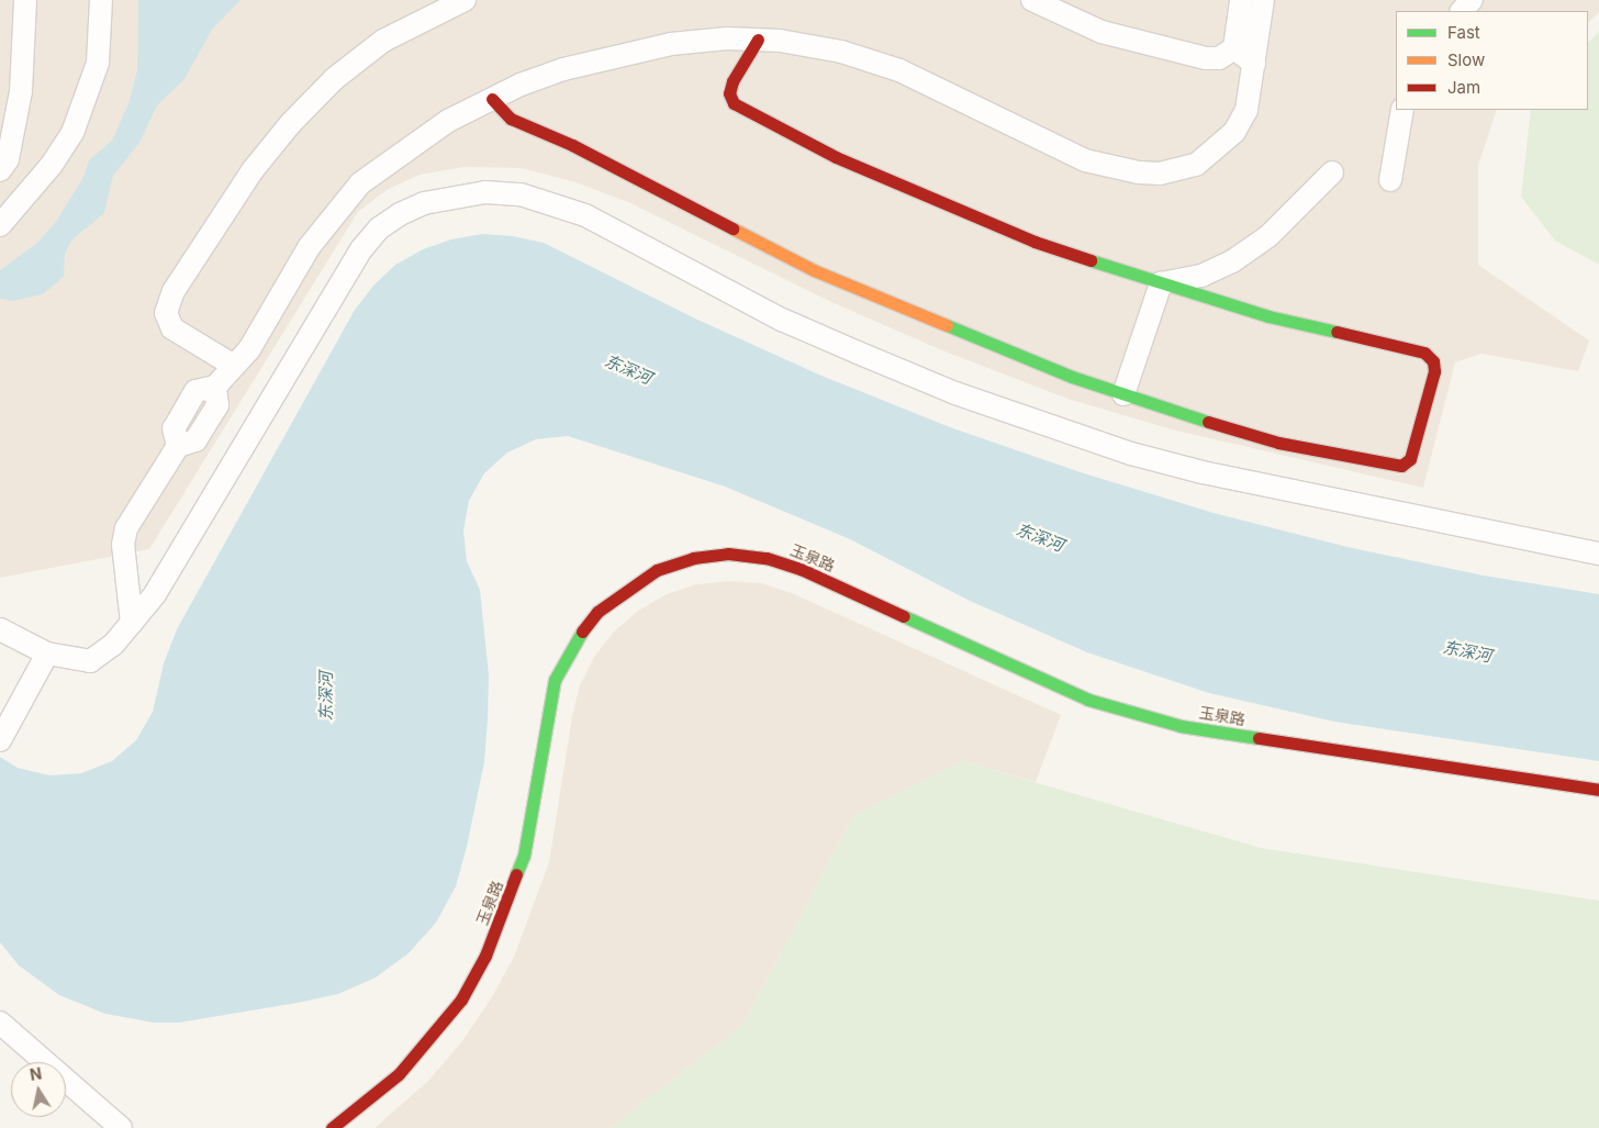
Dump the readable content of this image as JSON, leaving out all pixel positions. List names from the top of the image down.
{
  "streets": {
    "street": ["玉泉路"]
  },
  "water": ["东深河"],
  "legend": ["Fast", "Slow", "Jam"],
  "north": "top"
}
